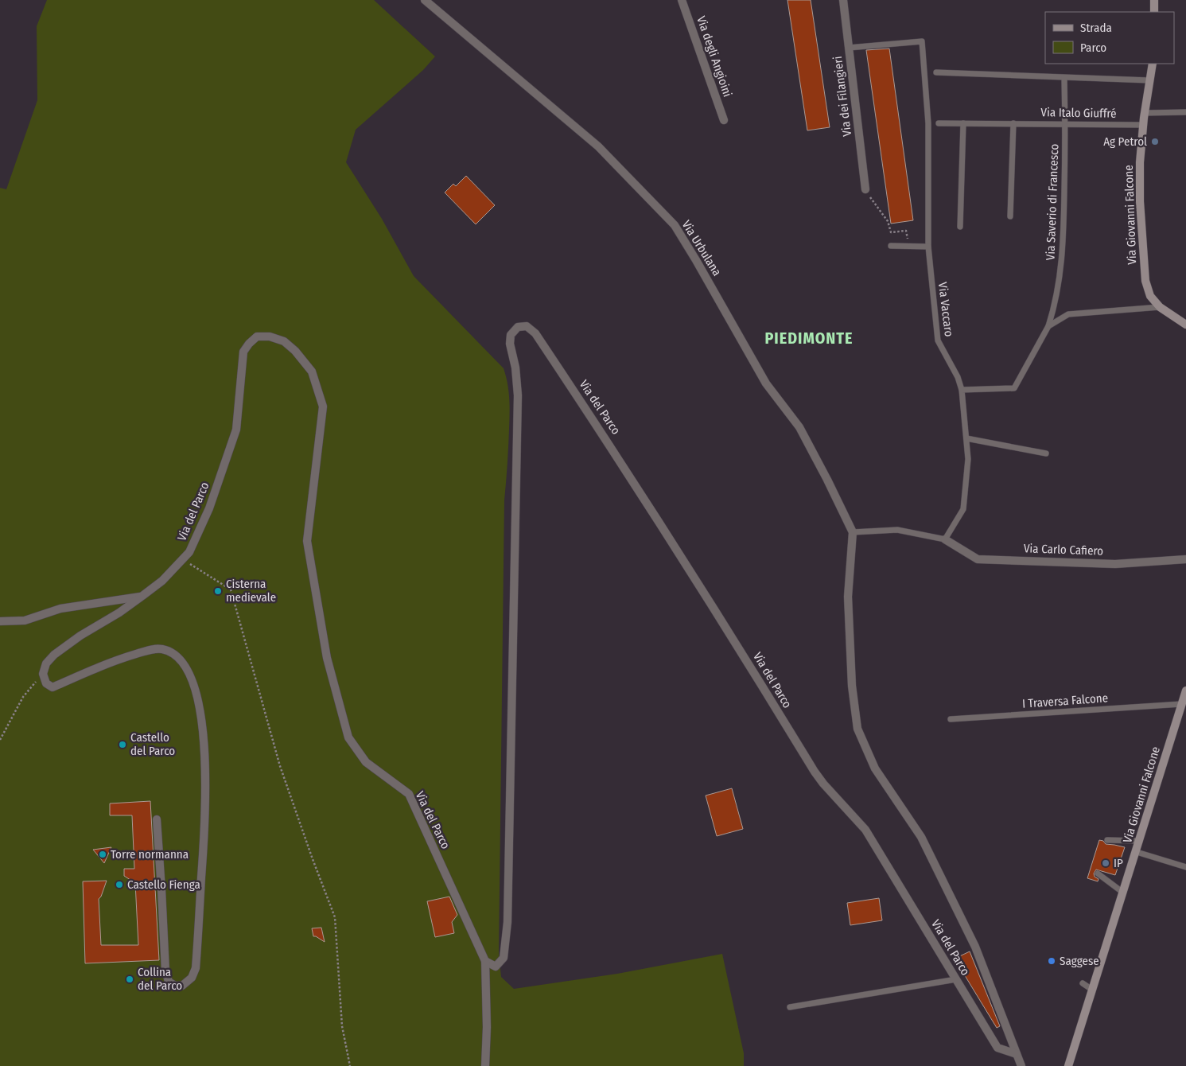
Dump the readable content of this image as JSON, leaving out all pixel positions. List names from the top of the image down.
{
  "streets": {
    "main road": ["Via Giovanni Falcone"],
    "street": [
      "Via degli Angioini",
      "Via dei Filangieri",
      "Via Urbulana",
      "Via del Parco",
      "Via Carlo Cafiero"
    ],
    "lane": [
      "Via Italo Giuffré",
      "Via Saverio di Francesco",
      "Via Vaccaro",
      "I Traversa Falcone"
    ]
  },
  "crossings": [
    ["Via dei Filangieri", "Via Vaccaro"],
    ["Via Italo Giuffré", "Via Saverio di Francesco"],
    ["Via Italo Giuffré", "Via Giovanni Falcone"],
    ["Via Saverio di Francesco", "Via Vaccaro"],
    ["Via Giovanni Falcone", "I Traversa Falcone"],
    ["Via Vaccaro", "Via Carlo Cafiero"]
  ],
  "districts": ["PIEDIMONTE"],
  "places": [
    "Ag Petrol",
    "Cisterna medievale",
    "Castello del Parco",
    "Torre normanna",
    "IP",
    "Castello Fienga",
    "Saggese",
    "Collina del Parco"
  ],
  "legend": ["Strada", "Parco"]
}
